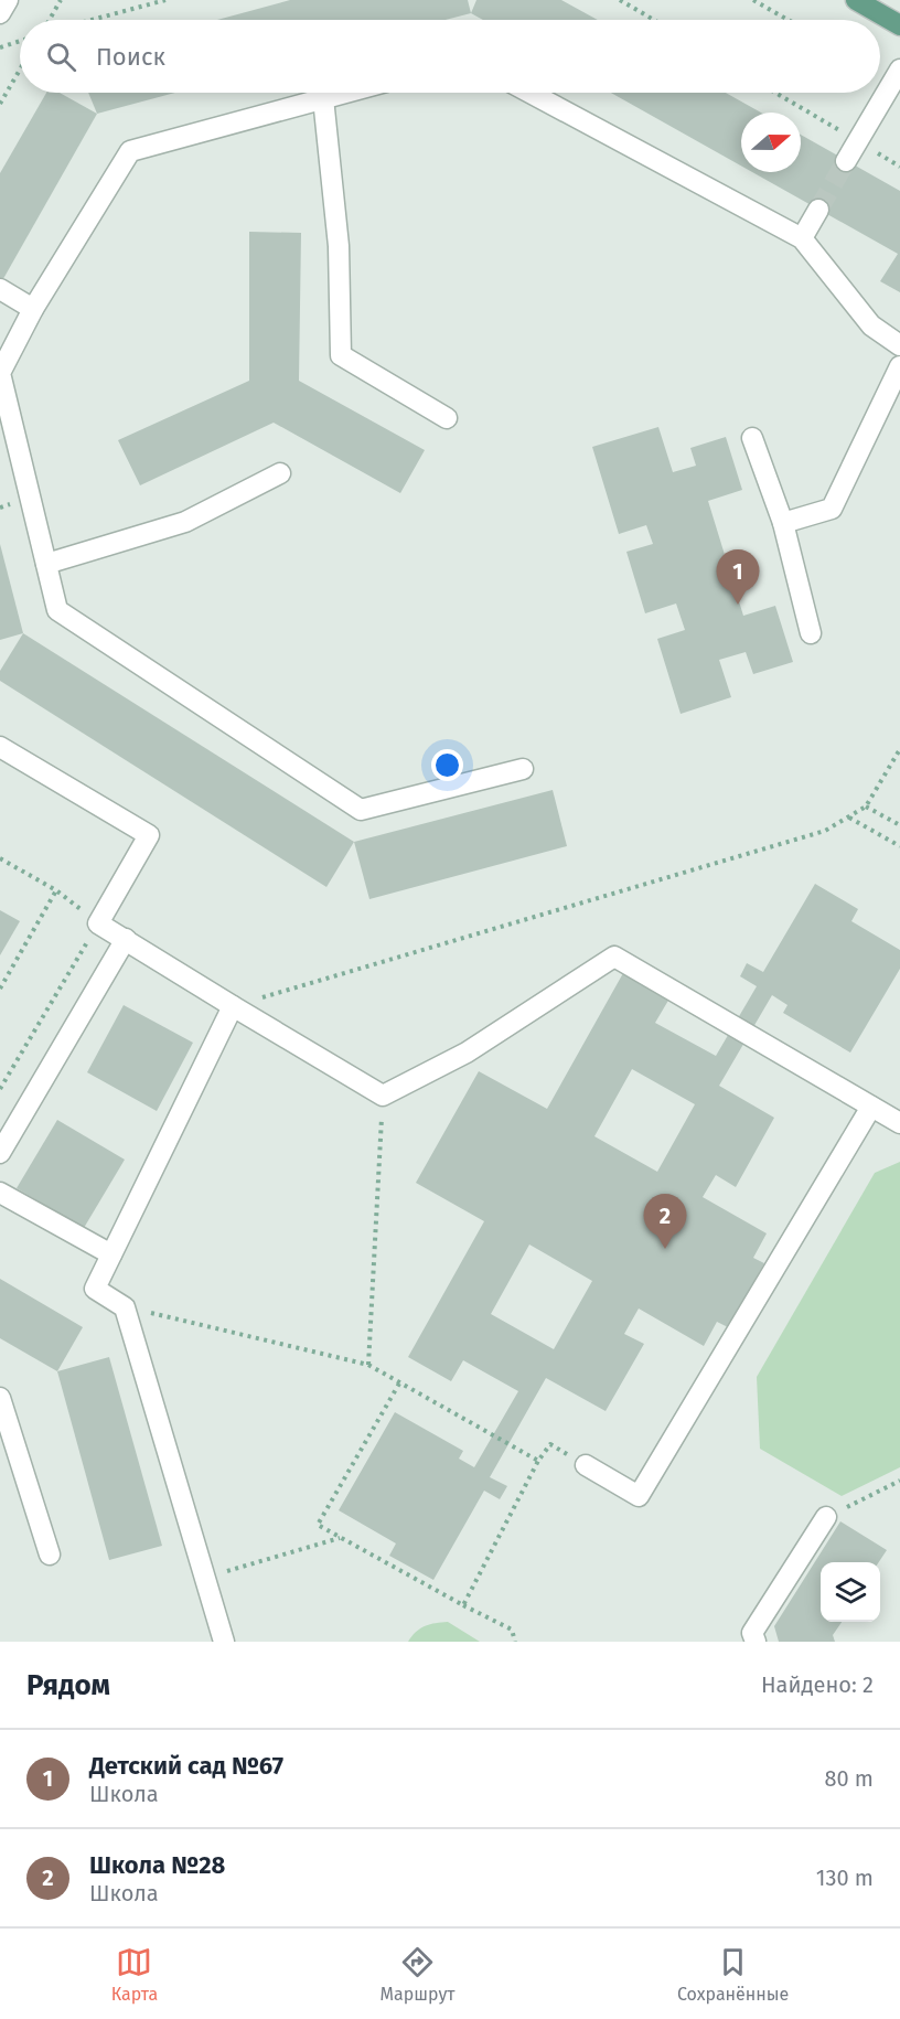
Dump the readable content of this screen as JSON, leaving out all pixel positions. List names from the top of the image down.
{
  "north": "right",
  "page": {
    "search": "Поиск",
    "pins": ["1", "2"],
    "heading": ["Рядом", "Найдено: 2"],
    "list": [
      {
        "mark": "1",
        "name": "Детский сад №67",
        "note": "Школа",
        "value": "80 m"
      },
      {
        "mark": "2",
        "name": "Школа №28",
        "note": "Школа",
        "value": "130 m"
      }
    ],
    "nav": ["Карта", "Маршрут", "Сохранённые"]
  }
}
